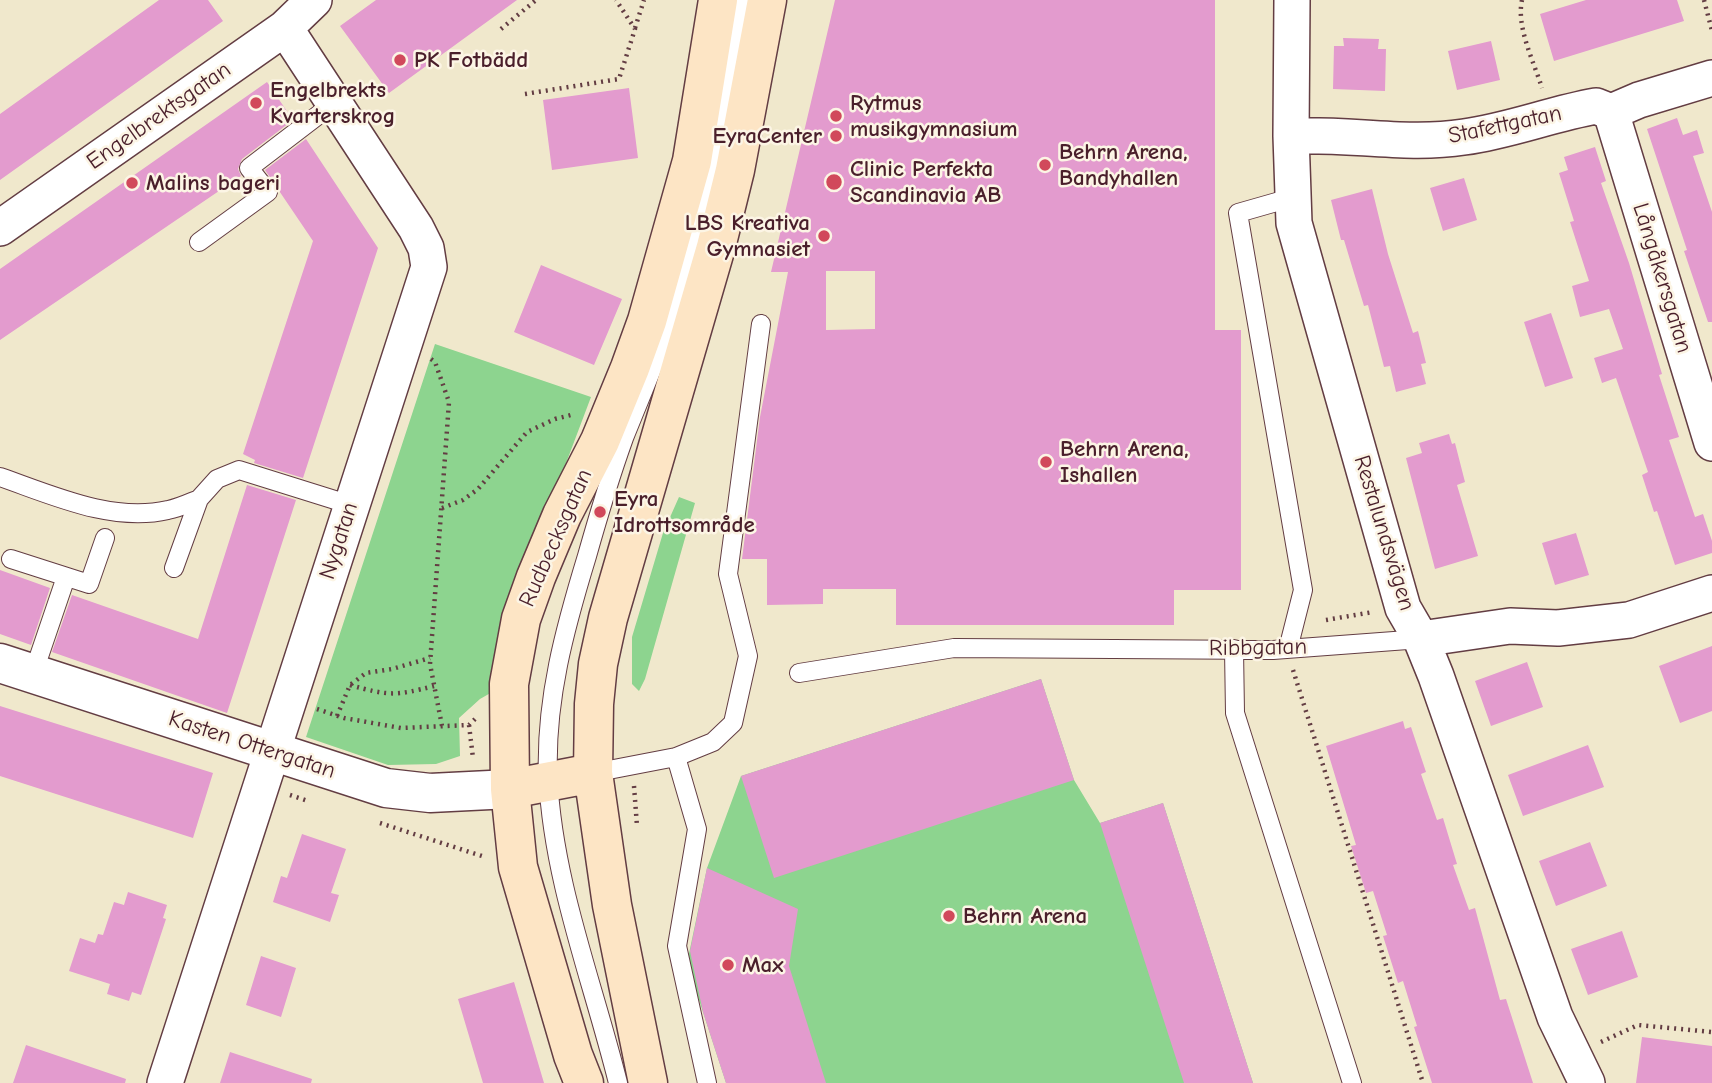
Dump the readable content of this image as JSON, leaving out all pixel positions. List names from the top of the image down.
{
  "streets": {
    "main road": ["Rudbecksgatan"],
    "street": [
      "Engelbrektsgatan",
      "Stafettgatan",
      "Långåkersgatan",
      "Restalundsvägen",
      "Nygatan",
      "Ribbgatan",
      "Kasten Ottergatan"
    ]
  },
  "crossings": [
    ["Engelbrektsgatan", "Nygatan"],
    ["Stafettgatan", "Långåkersgatan"],
    ["Stafettgatan", "Restalundsvägen"],
    ["Restalundsvägen", "Ribbgatan"],
    ["Rudbecksgatan", "Kasten Ottergatan"],
    ["Nygatan", "Kasten Ottergatan"]
  ],
  "places": [
    "PK Fotbädd",
    "Engelbrekts Kvarterskrog",
    "Rytmus musikgymnasium",
    "EyraCenter",
    "Behrn Arena, Bandyhallen",
    "Clinic Perfekta Scandinavia AB",
    "Malins bageri",
    "LBS Kreativa Gymnasiet",
    "Behrn Arena, Ishallen",
    "Eyra Idrottsområde",
    "Behrn Arena",
    "Max"
  ]
}
